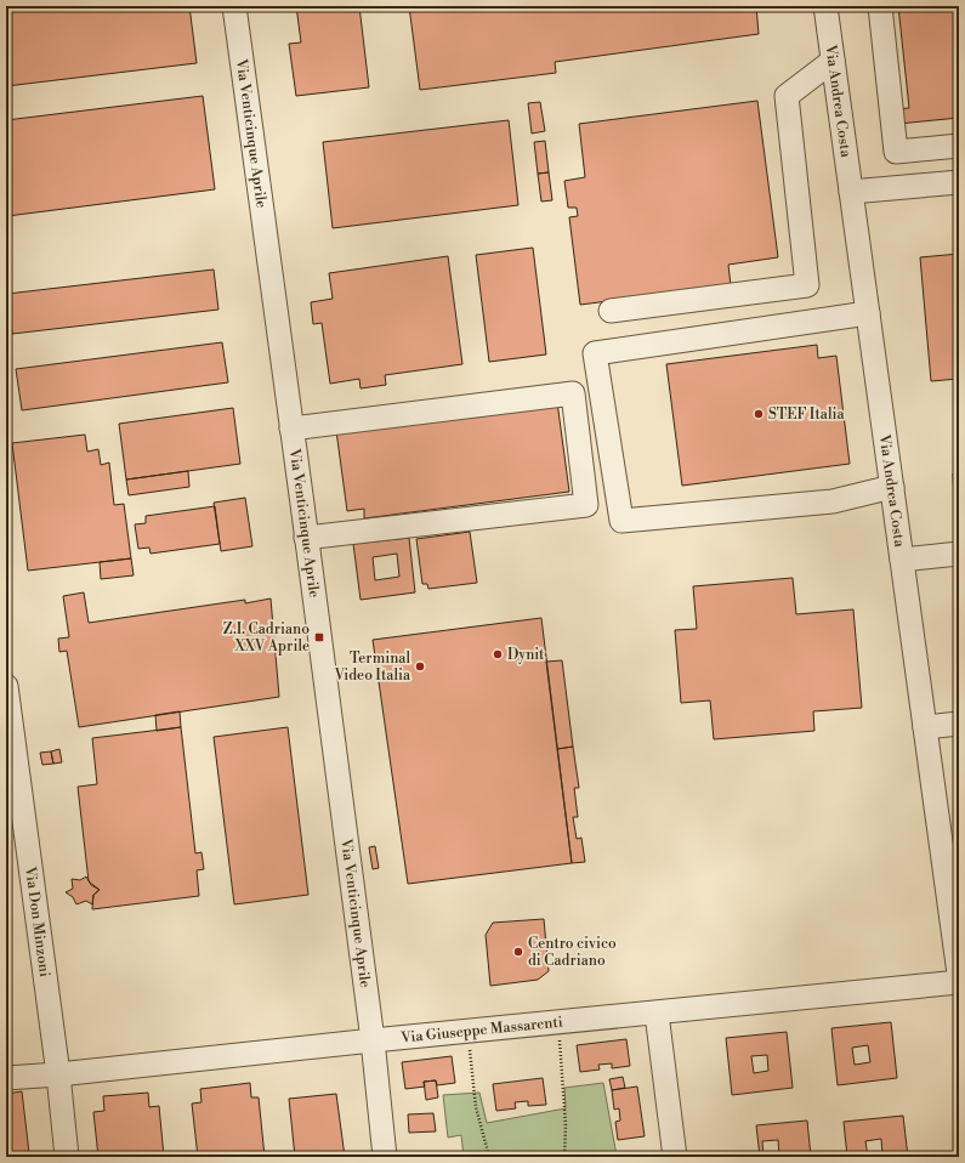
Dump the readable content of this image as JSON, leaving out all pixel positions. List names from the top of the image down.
{
  "streets": {
    "street": [
      "Via Andrea Costa",
      "Via Venticinque Aprile",
      "Via Don Minzoni",
      "Via Giuseppe Massarenti"
    ]
  },
  "crossings": [
    ["Via Venticinque Aprile", "Via Giuseppe Massarenti"],
    ["Via Don Minzoni", "Via Giuseppe Massarenti"]
  ],
  "places": {
    "other": [
      "STEF Italia",
      "Dynit",
      "Terminal Video Italia",
      "Centro civico di Cadriano"
    ],
    "transit": ["Z.I. Cadriano XXV Aprile"]
  }
}
